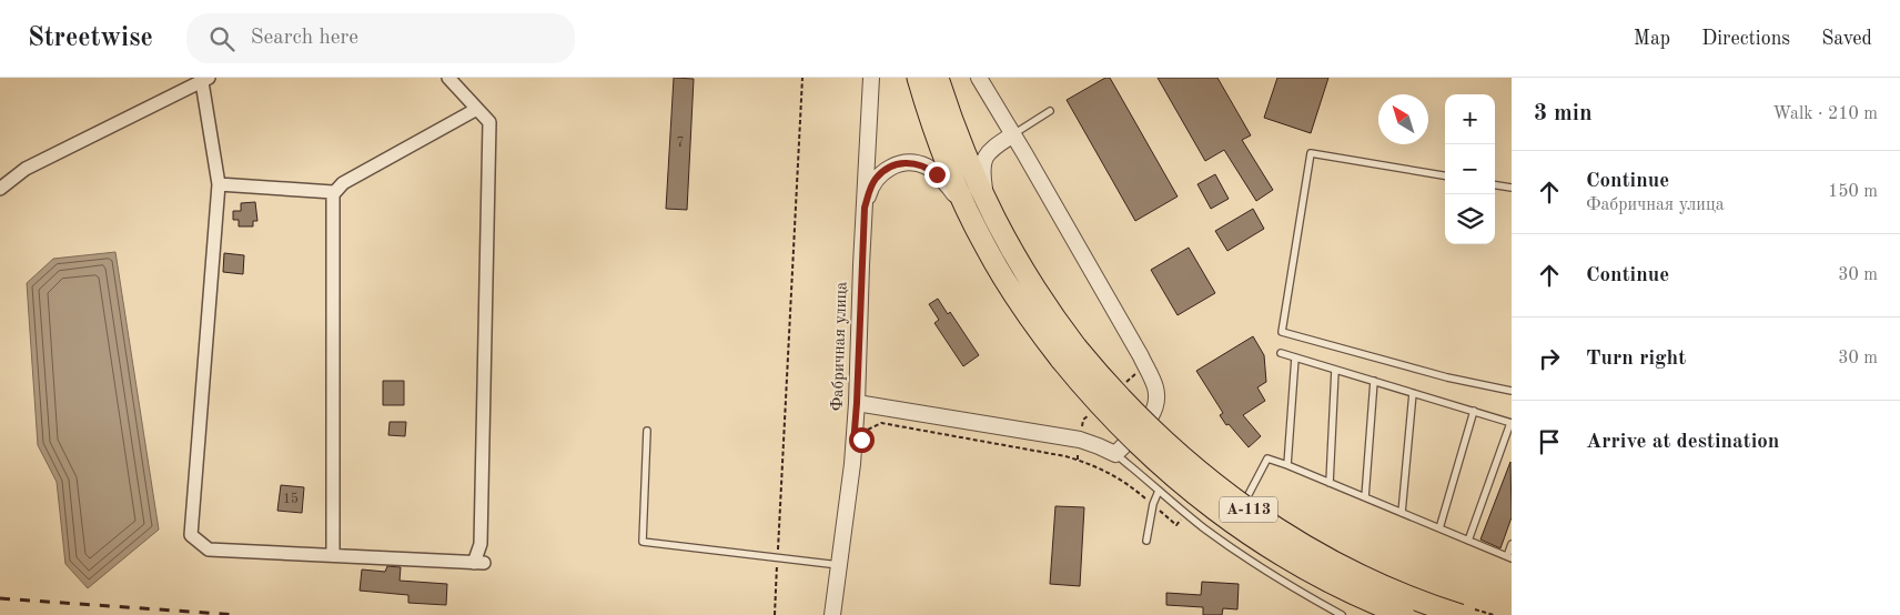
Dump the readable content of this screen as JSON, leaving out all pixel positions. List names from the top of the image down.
{
  "streets": {
    "highway": ["А-113"],
    "street": ["Фабричная улица"]
  },
  "house_numbers": ["7", "15"],
  "north": "top left",
  "page": {
    "header": "Streetwise",
    "search": "Search here",
    "nav": ["Map", "Directions", "Saved"],
    "heading": ["3 min", "Walk · 210 m"],
    "map_buttons": ["+", "−"],
    "list": [
      ["Continue", "Фабричная улица", "150 m"],
      ["Continue", "30 m"],
      ["Turn right", "30 m"],
      "Arrive at destination"
    ]
  }
}
